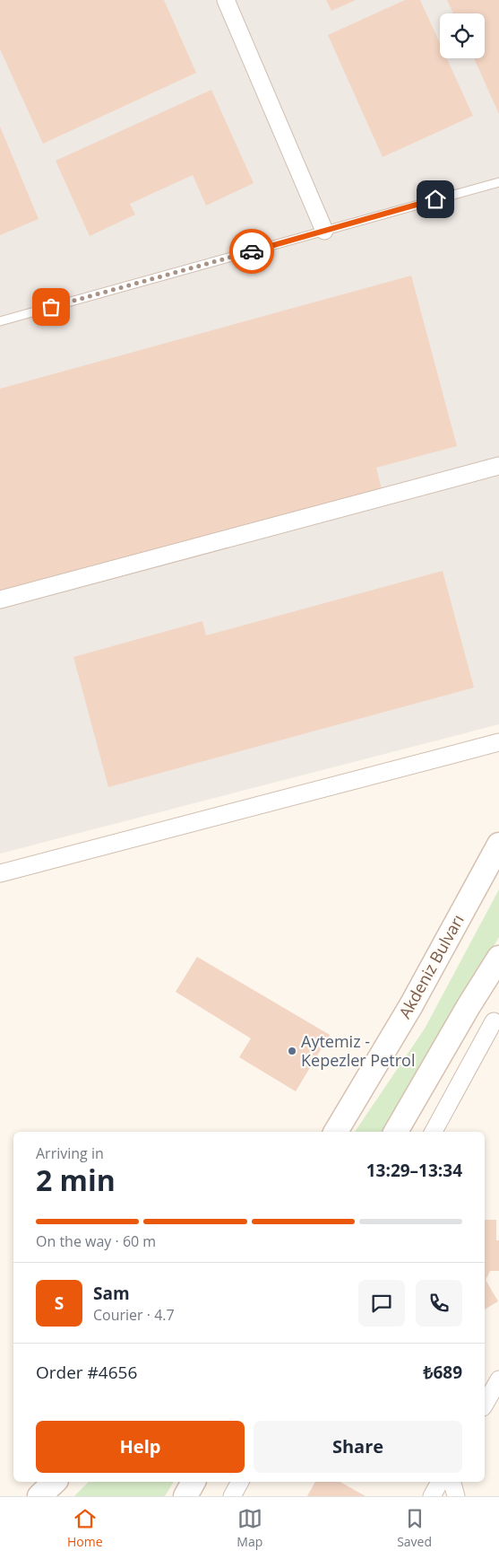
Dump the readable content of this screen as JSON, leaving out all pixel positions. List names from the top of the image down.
{
  "streets": {
    "main road": ["Akdeniz Bulvarı"]
  },
  "places": ["Aytemiz - Kepezler Petrol"],
  "page": {
    "heading": ["2 min", "Arriving in", "13:29–13:34"],
    "panel": [
      "Sam",
      "Courier · 4.7",
      "Order #4656",
      "₺689"
    ],
    "bar": "On the way · 60 m",
    "round": "S",
    "buttons": ["Help", "Share"],
    "tabs": ["Home", "Map", "Saved"]
  }
}
